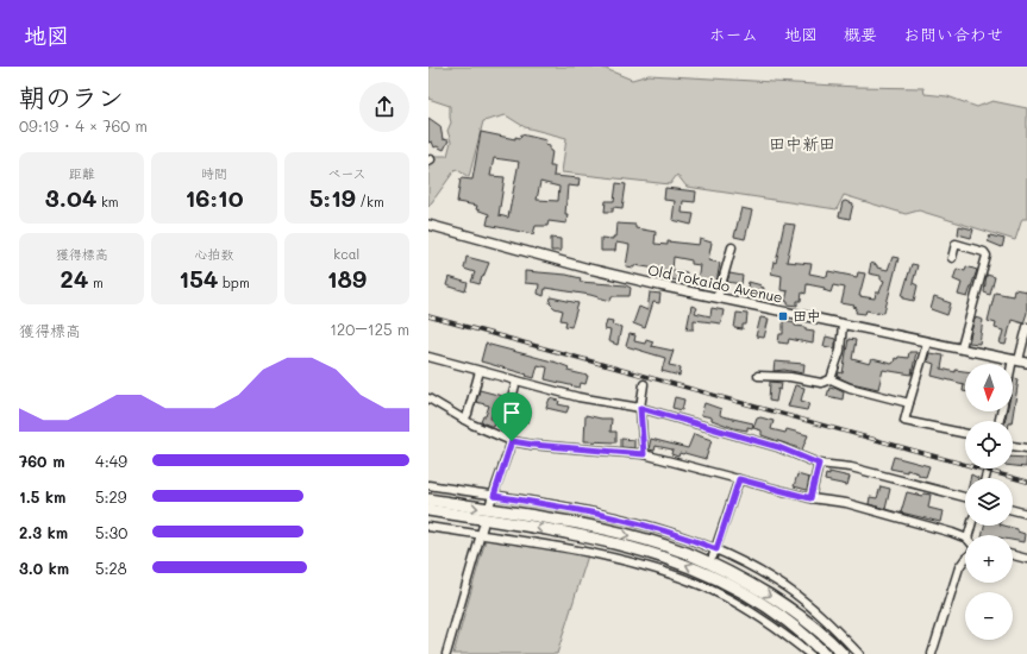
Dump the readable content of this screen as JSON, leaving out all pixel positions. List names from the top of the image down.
{
  "streets": {
    "main road": ["Old Tokaido Avenue"]
  },
  "districts": ["田中新田"],
  "places": {
    "transit": ["田中"]
  },
  "north": "bottom",
  "page": {
    "header": "地図",
    "nav": [
      "ホーム",
      "地図",
      "概要",
      "お問い合わせ"
    ],
    "heading": ["朝のラン", "09:19 · 4 × 760 m"],
    "stats": [
      ["距離", "3.04 km"],
      ["時間", "16:10"],
      ["ペース", "5:19 /km"],
      ["獲得標高", "24 m"],
      ["心拍数", "154 bpm"],
      ["kcal", "189"]
    ],
    "chart": ["獲得標高", "120–125 m"],
    "map_buttons": ["+", "−"],
    "list": [
      {
        "name": "760 m",
        "note": "4:49"
      },
      {
        "name": "1.5 km",
        "note": "5:29"
      },
      {
        "name": "2.3 km",
        "note": "5:30"
      },
      {
        "name": "3.0 km",
        "note": "5:28"
      }
    ]
  }
}
